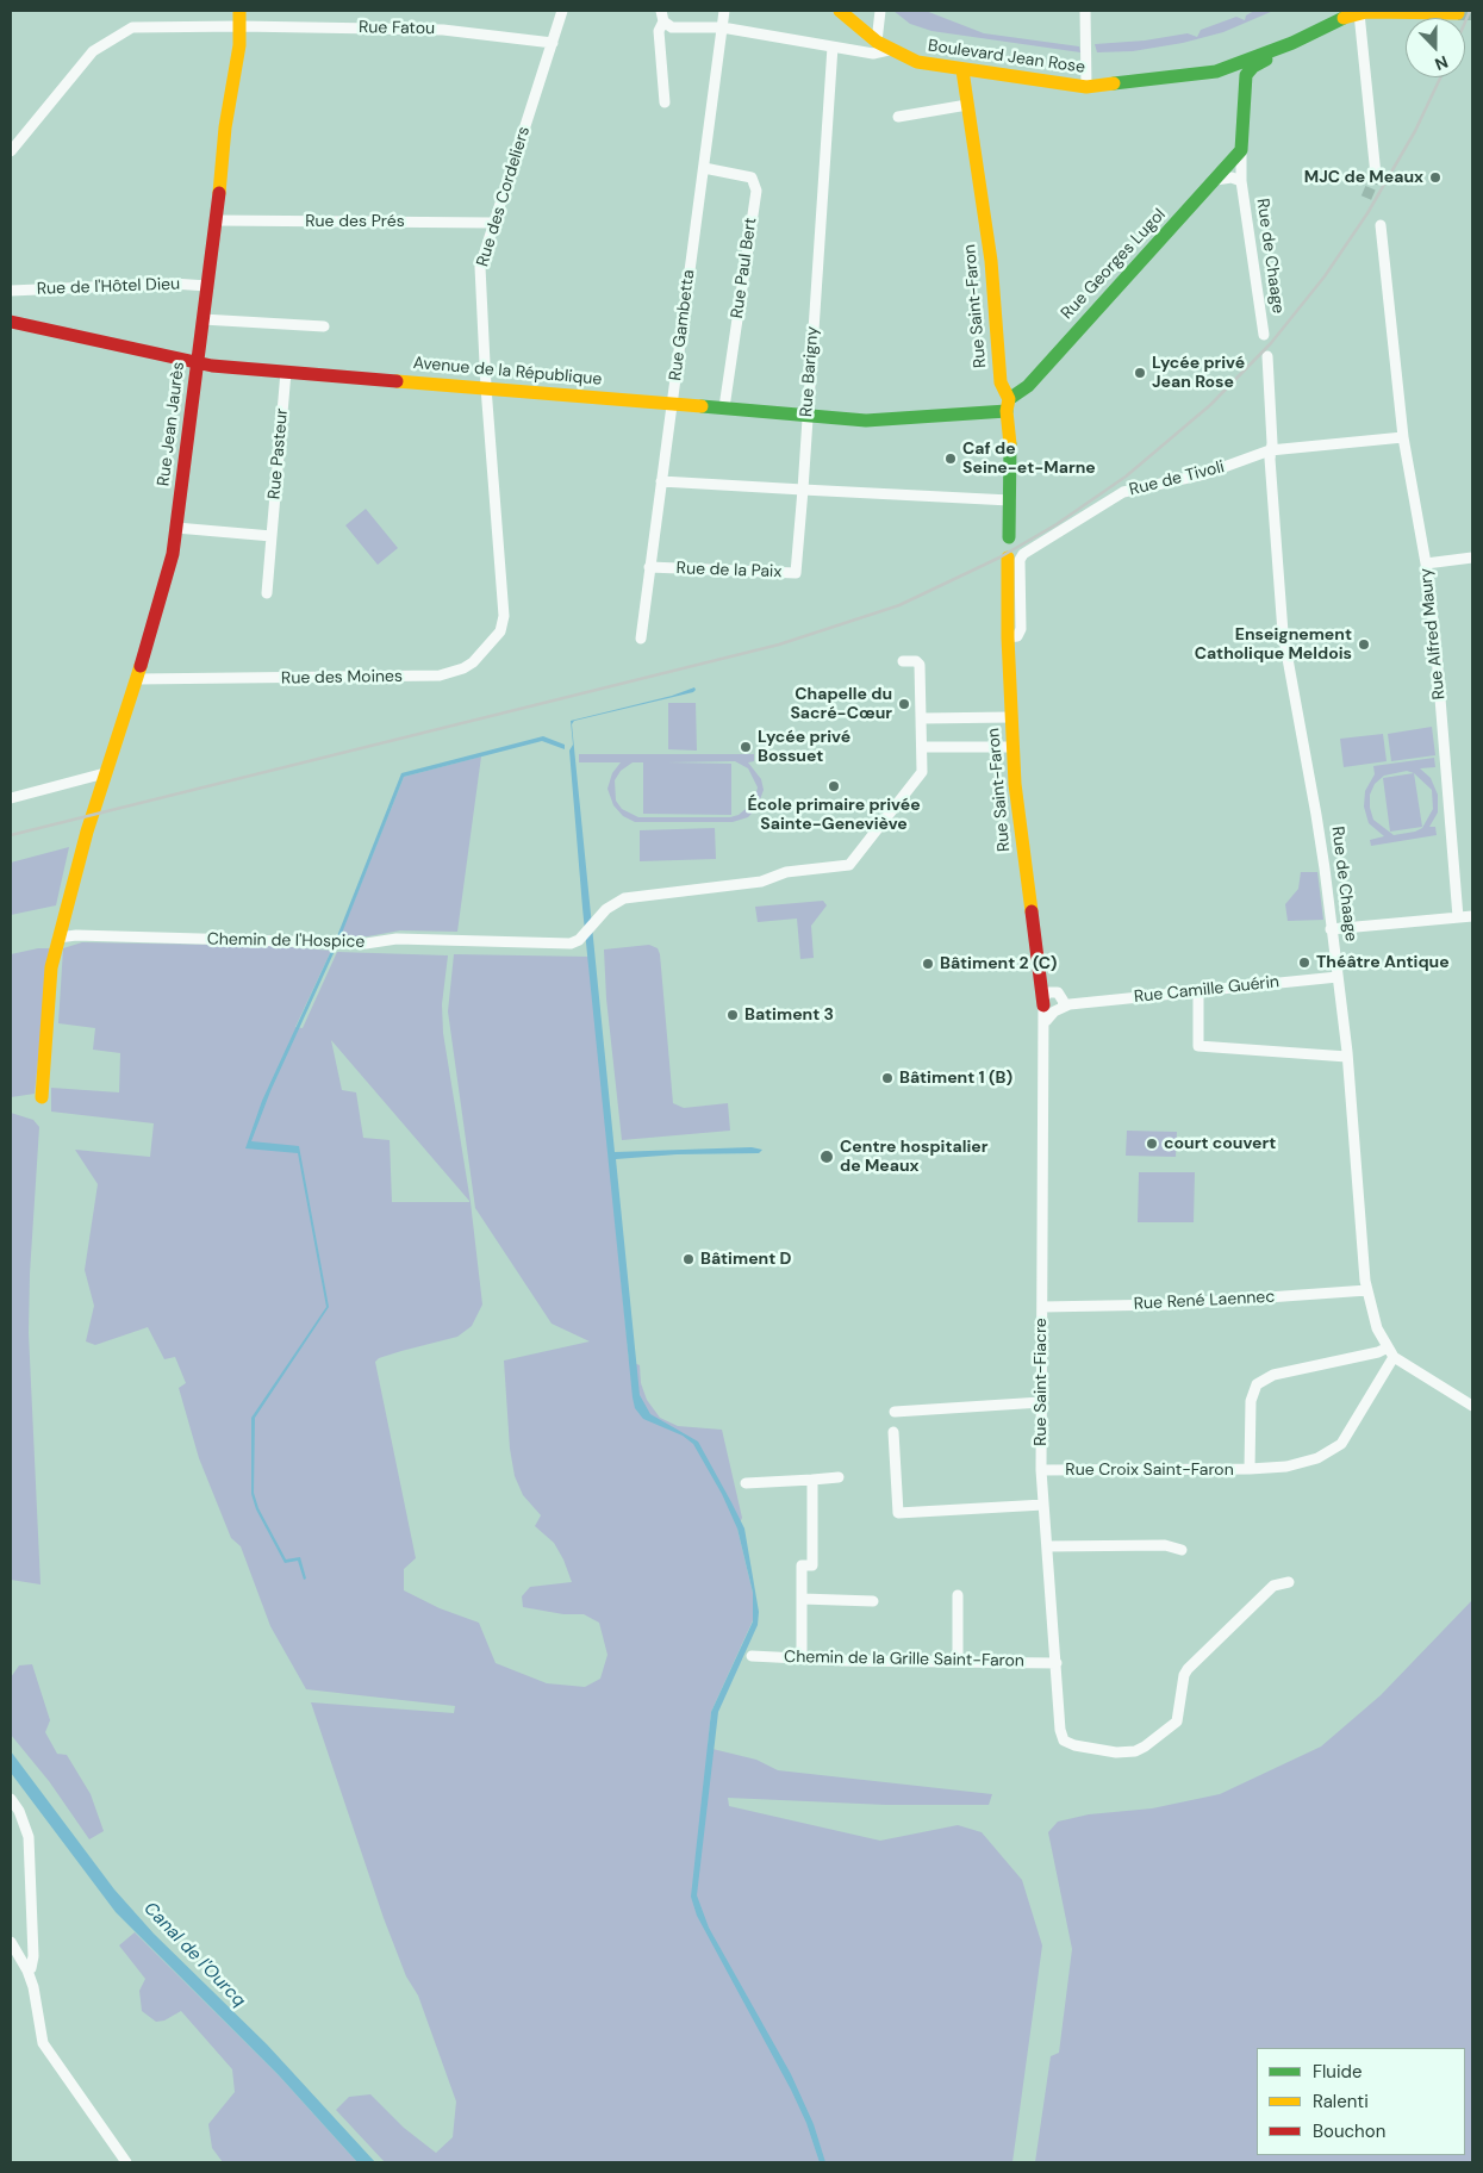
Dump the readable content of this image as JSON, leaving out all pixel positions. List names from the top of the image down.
{
  "streets": {
    "street": [
      "Rue Fatou",
      "Boulevard Jean Rose",
      "Rue des Cordeliers",
      "Rue des Prés",
      "Rue de Chaage",
      "Rue Georges Lugol",
      "Rue Paul Bert",
      "Rue de l'Hôtel Dieu",
      "Rue Saint-Faron",
      "Rue Gambetta",
      "Avenue de la République",
      "Rue Barigny",
      "Rue Jean Jaurès",
      "Rue Pasteur",
      "Rue de Tivoli",
      "Rue de la Paix",
      "Rue Alfred Maury",
      "Rue des Moines",
      "Chemin de l'Hospice",
      "Rue Camille Guérin",
      "Rue René Laennec",
      "Rue Saint-Fiacre",
      "Rue Croix Saint-Faron",
      "Chemin de la Grille Saint-Faron"
    ]
  },
  "crossings": [
    ["Rue Fatou", "Rue des Cordeliers"],
    ["Rue Fatou", "Rue Jean Jaurès"],
    ["Boulevard Jean Rose", "Rue de Chaage"],
    ["Boulevard Jean Rose", "Rue Saint-Faron"],
    ["Rue des Cordeliers", "Rue des Prés"],
    ["Rue des Cordeliers", "Avenue de la République"],
    ["Rue des Cordeliers", "Rue des Moines"],
    ["Rue des Prés", "Rue Jean Jaurès"],
    ["Rue de Chaage", "Rue Georges Lugol"],
    ["Rue de Chaage", "Rue de Tivoli"],
    ["Rue de Chaage", "Rue Camille Guérin"],
    ["Rue de Chaage", "Rue René Laennec"],
    ["Rue de Chaage", "Rue Croix Saint-Faron"],
    ["Rue Georges Lugol", "Rue Saint-Faron"],
    ["Rue Georges Lugol", "Avenue de la République"],
    ["Rue Paul Bert", "Rue Gambetta"],
    ["Rue Paul Bert", "Avenue de la République"],
    ["Rue de l'Hôtel Dieu", "Rue Jean Jaurès"],
    ["Rue Saint-Faron", "Avenue de la République"],
    ["Rue Saint-Faron", "Rue de Tivoli"],
    ["Rue Saint-Faron", "Rue Camille Guérin"],
    ["Rue Saint-Faron", "Rue Saint-Fiacre"],
    ["Rue Gambetta", "Avenue de la République"],
    ["Rue Gambetta", "Rue de la Paix"],
    ["Avenue de la République", "Rue Barigny"],
    ["Avenue de la République", "Rue Jean Jaurès"],
    ["Avenue de la République", "Rue Pasteur"],
    ["Rue Barigny", "Rue de la Paix"],
    ["Rue Jean Jaurès", "Rue des Moines"],
    ["Rue Jean Jaurès", "Chemin de l'Hospice"],
    ["Rue de Tivoli", "Rue Alfred Maury"],
    ["Rue Camille Guérin", "Rue Saint-Fiacre"],
    ["Rue René Laennec", "Rue Saint-Fiacre"],
    ["Rue Saint-Fiacre", "Rue Croix Saint-Faron"],
    ["Rue Saint-Fiacre", "Chemin de la Grille Saint-Faron"]
  ],
  "water": ["Canal de l'Ourcq"],
  "places": [
    "MJC de Meaux",
    "Lycée privé Jean Rose",
    "Caf de Seine-et-Marne",
    "Enseignement Catholique Meldois",
    "Chapelle du Sacré-Cœur",
    "Lycée privé Bossuet",
    "École primaire privée Sainte-Geneviève",
    "Théâtre Antique",
    "Bâtiment 2 (C)",
    "Batiment 3",
    "Bâtiment 1 (B)",
    "court couvert",
    "Centre hospitalier de Meaux",
    "Bâtiment D"
  ],
  "legend": ["Fluide", "Ralenti", "Bouchon"],
  "north": "bottom"
}
